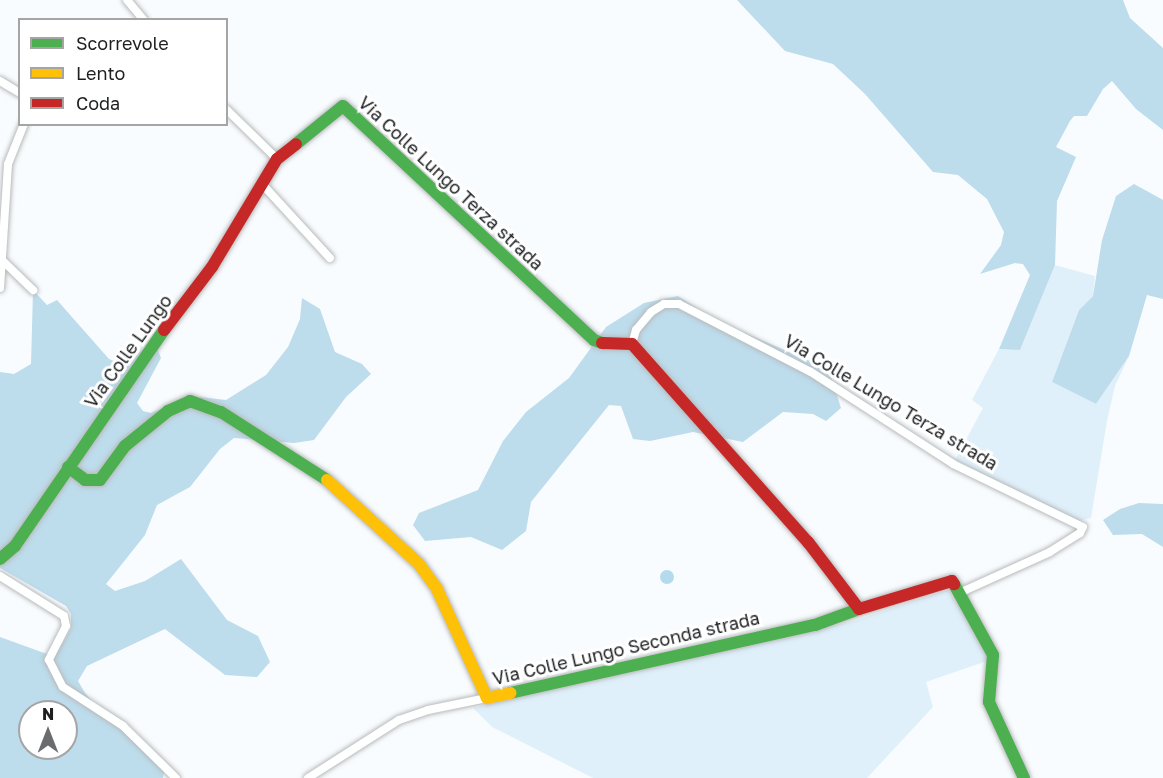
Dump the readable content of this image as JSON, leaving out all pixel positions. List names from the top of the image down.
{
  "streets": {
    "street": ["Via Colle Lungo Terza strada", "Via Colle Lungo", "Via Colle Lungo Seconda strada"]
  },
  "crossings": [
    ["Via Colle Lungo Terza strada", "Via Colle Lungo"],
    ["Via Colle Lungo", "Via Colle Lungo Seconda strada"]
  ],
  "legend": ["Scorrevole", "Lento", "Coda"],
  "north": "top"
}
